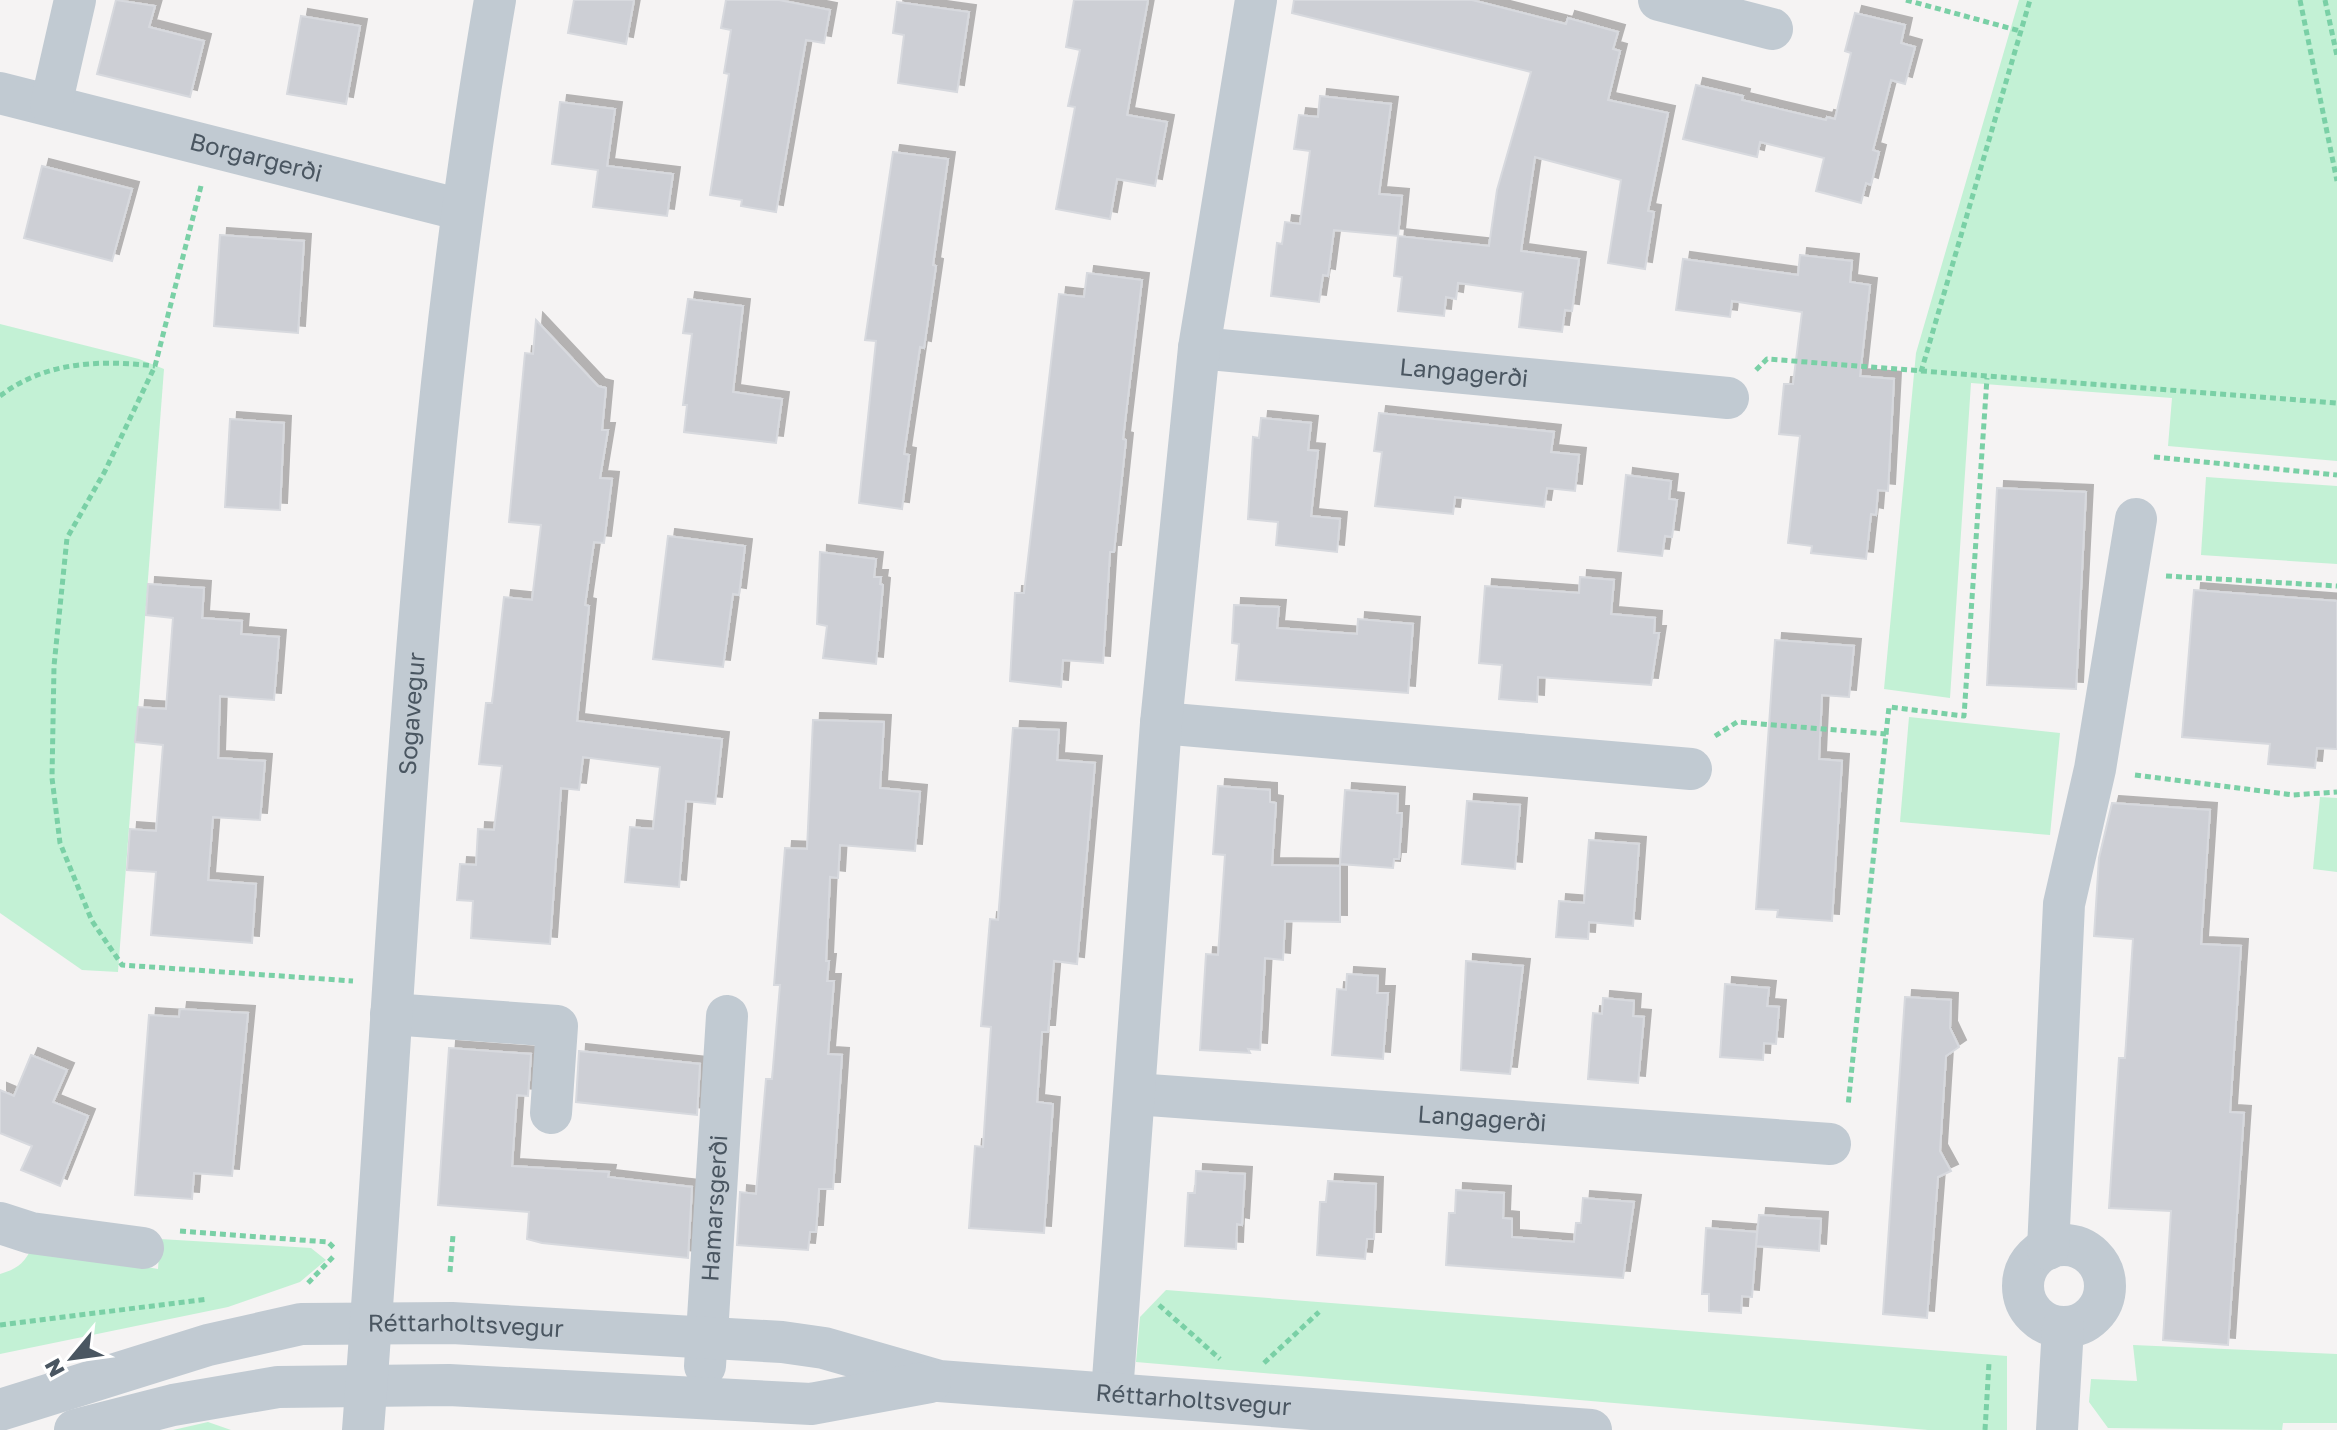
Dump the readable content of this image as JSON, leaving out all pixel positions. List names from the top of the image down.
{
  "streets": {
    "street": [
      "Borgargerði",
      "Langagerði",
      "Sogavegur",
      "Hamarsgerði",
      "Réttarholtsvegur"
    ]
  },
  "crossings": [
    ["Borgargerði", "Sogavegur"],
    ["Sogavegur", "Réttarholtsvegur"],
    ["Hamarsgerði", "Réttarholtsvegur"]
  ],
  "north": "bottom left"
}
